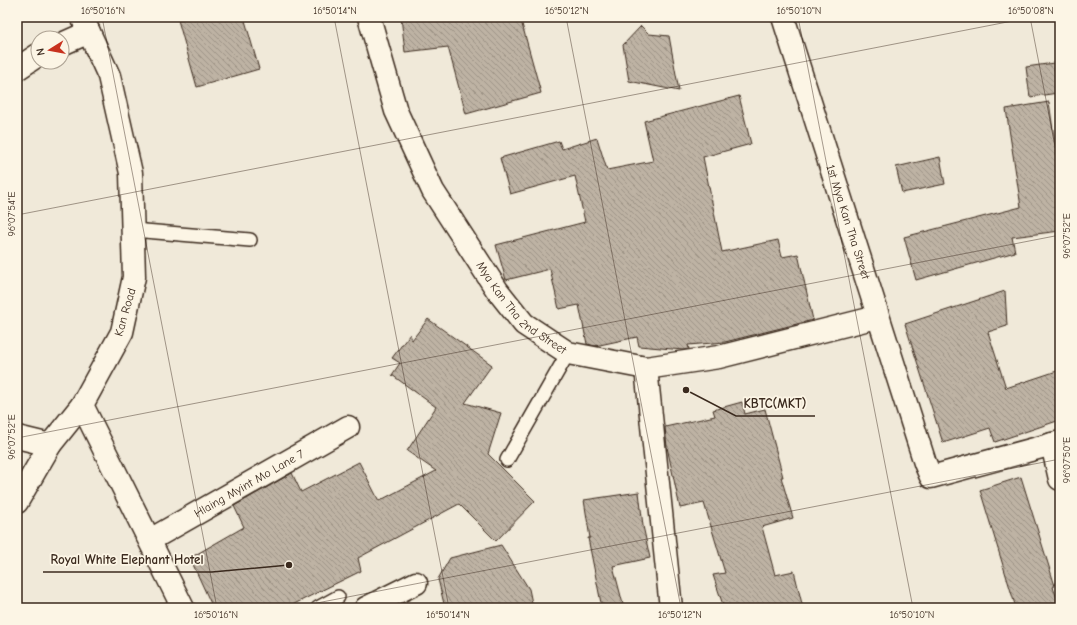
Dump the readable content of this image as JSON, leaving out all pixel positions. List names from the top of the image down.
{
  "streets": {
    "street": [
      "1st Mya Kan Tha Street",
      "Mya Kan Tha 2nd Street",
      "Kan Road",
      "Hlaing Myint Mo Lane 7"
    ]
  },
  "crossings": [
    ["1st Mya Kan Tha Street", "Mya Kan Tha 2nd Street"]
  ],
  "places": ["KBTC(MKT)", "Royal White Elephant Hotel"],
  "north": "left",
  "coordinates": [
    "16°50'16\"N",
    "16°50'14\"N",
    "16°50'12\"N",
    "16°50'10\"N",
    "16°50'08\"N",
    "96°07'54\"E",
    "96°07'52\"E",
    "96°07'50\"E"
  ]
}
